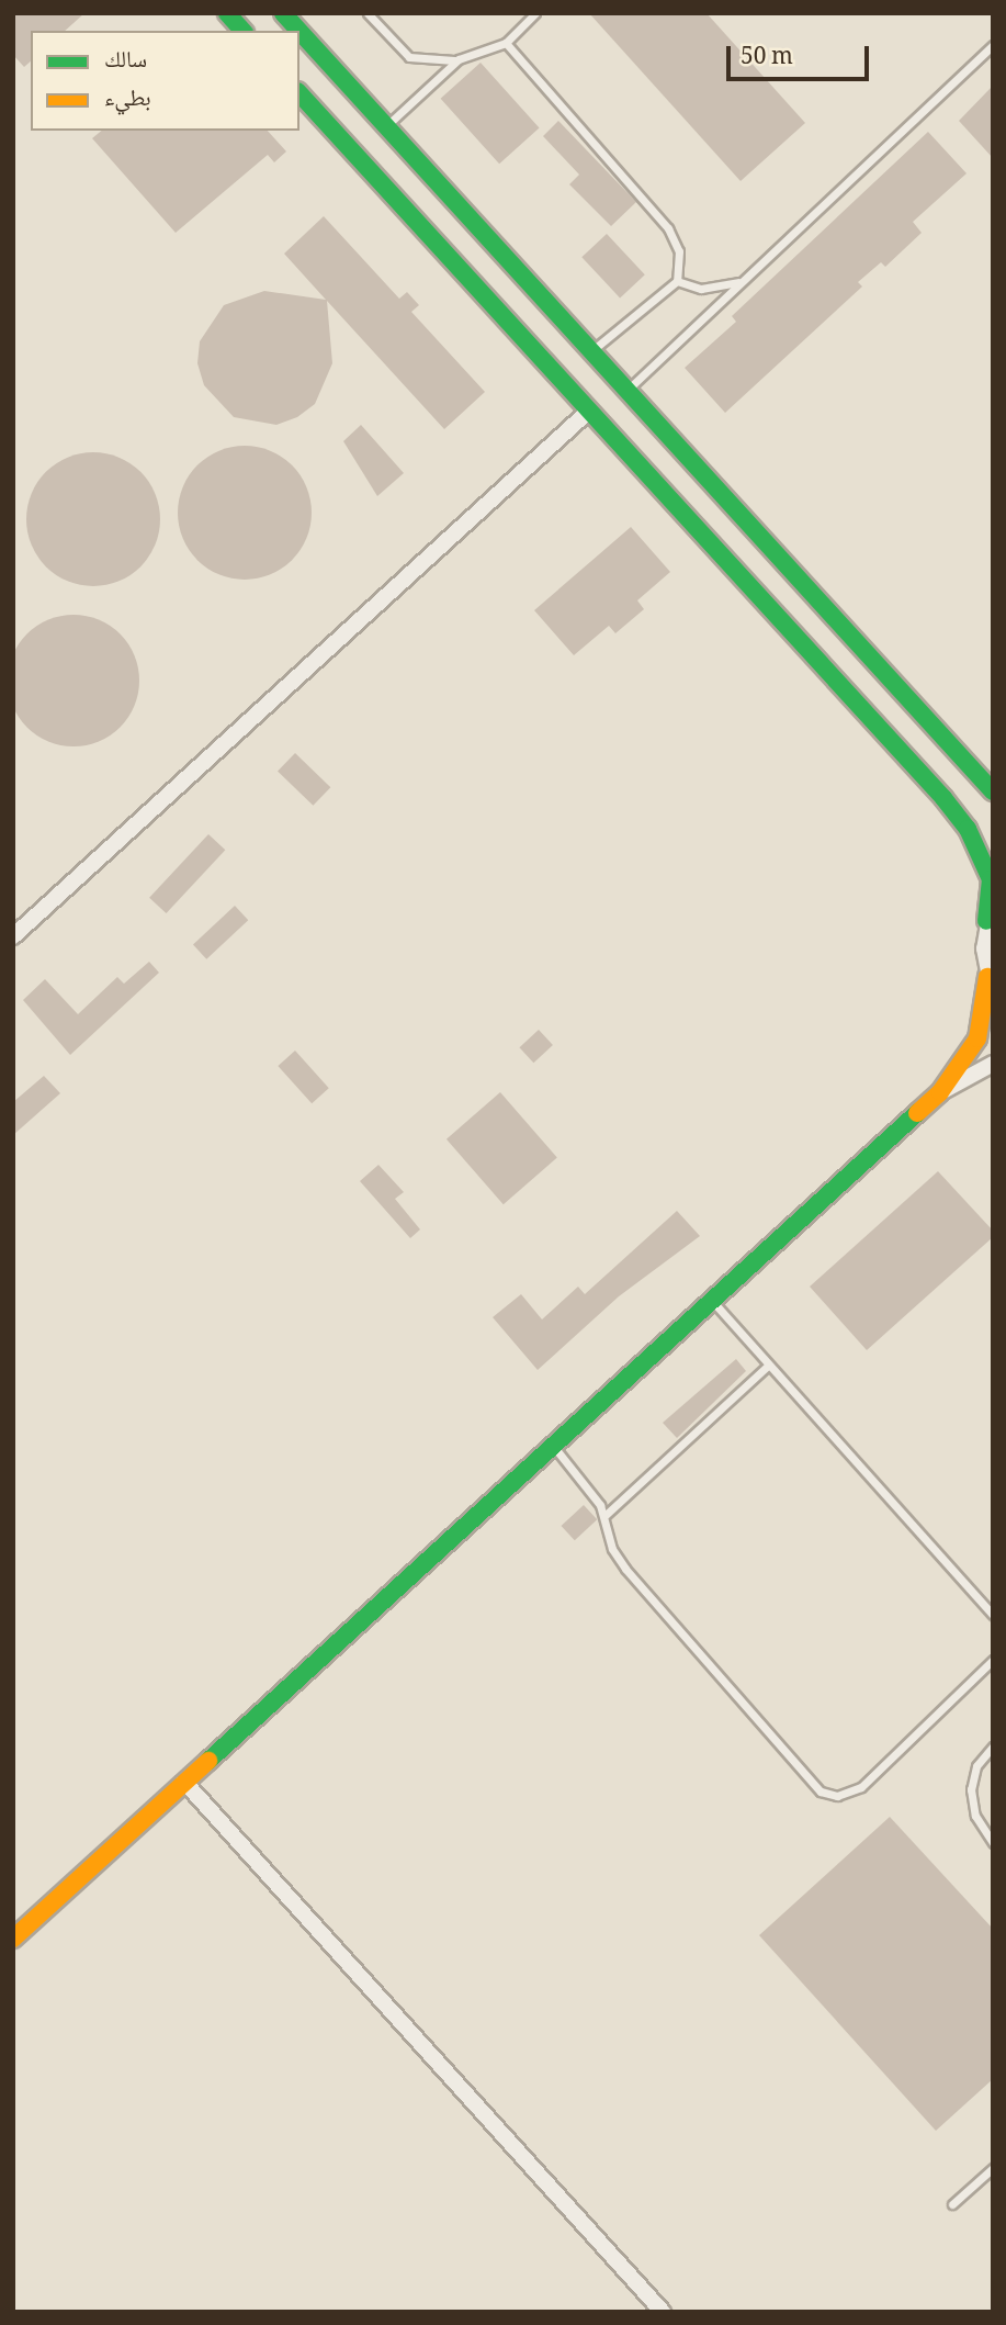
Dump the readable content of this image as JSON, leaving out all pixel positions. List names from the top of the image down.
{
  "legend": ["سالك", "بطيء"],
  "scale_bar": "50 m"
}
